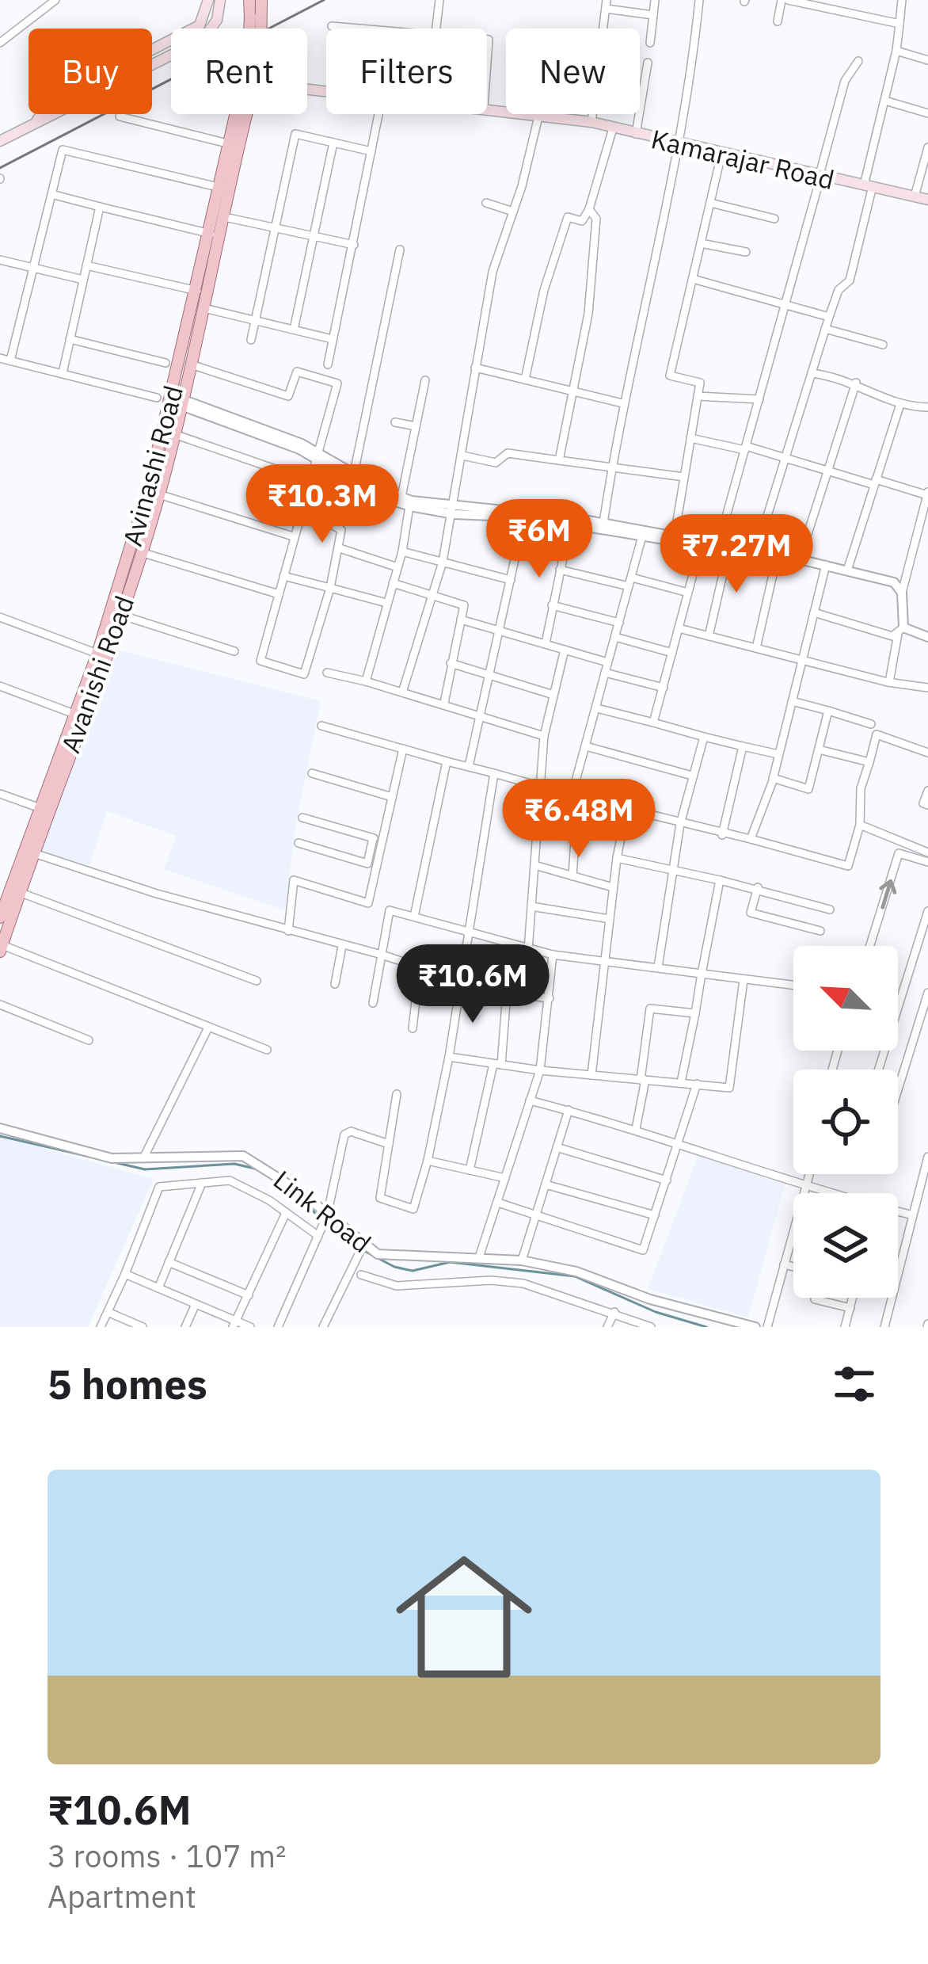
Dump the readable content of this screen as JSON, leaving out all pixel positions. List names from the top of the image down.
{
  "streets": {
    "main road": ["Kamarajar Road", "Avinashi Road", "Avanishi Road"],
    "street": ["Link Road"]
  },
  "crossings": [
    ["Avinashi Road", "Avanishi Road"]
  ],
  "north": "top left",
  "page": {
    "chip": [
      "Buy",
      "Rent",
      "Filters",
      "New"
    ],
    "price": [
      "₹10.3M",
      "₹6M",
      "₹7.27M",
      "₹6.48M",
      "₹10.6M"
    ],
    "heading": "5 homes",
    "list": [
      {
        "name": "₹10.6M",
        "note": "3 rooms · 107 m² · Apartment"
      }
    ]
  }
}
